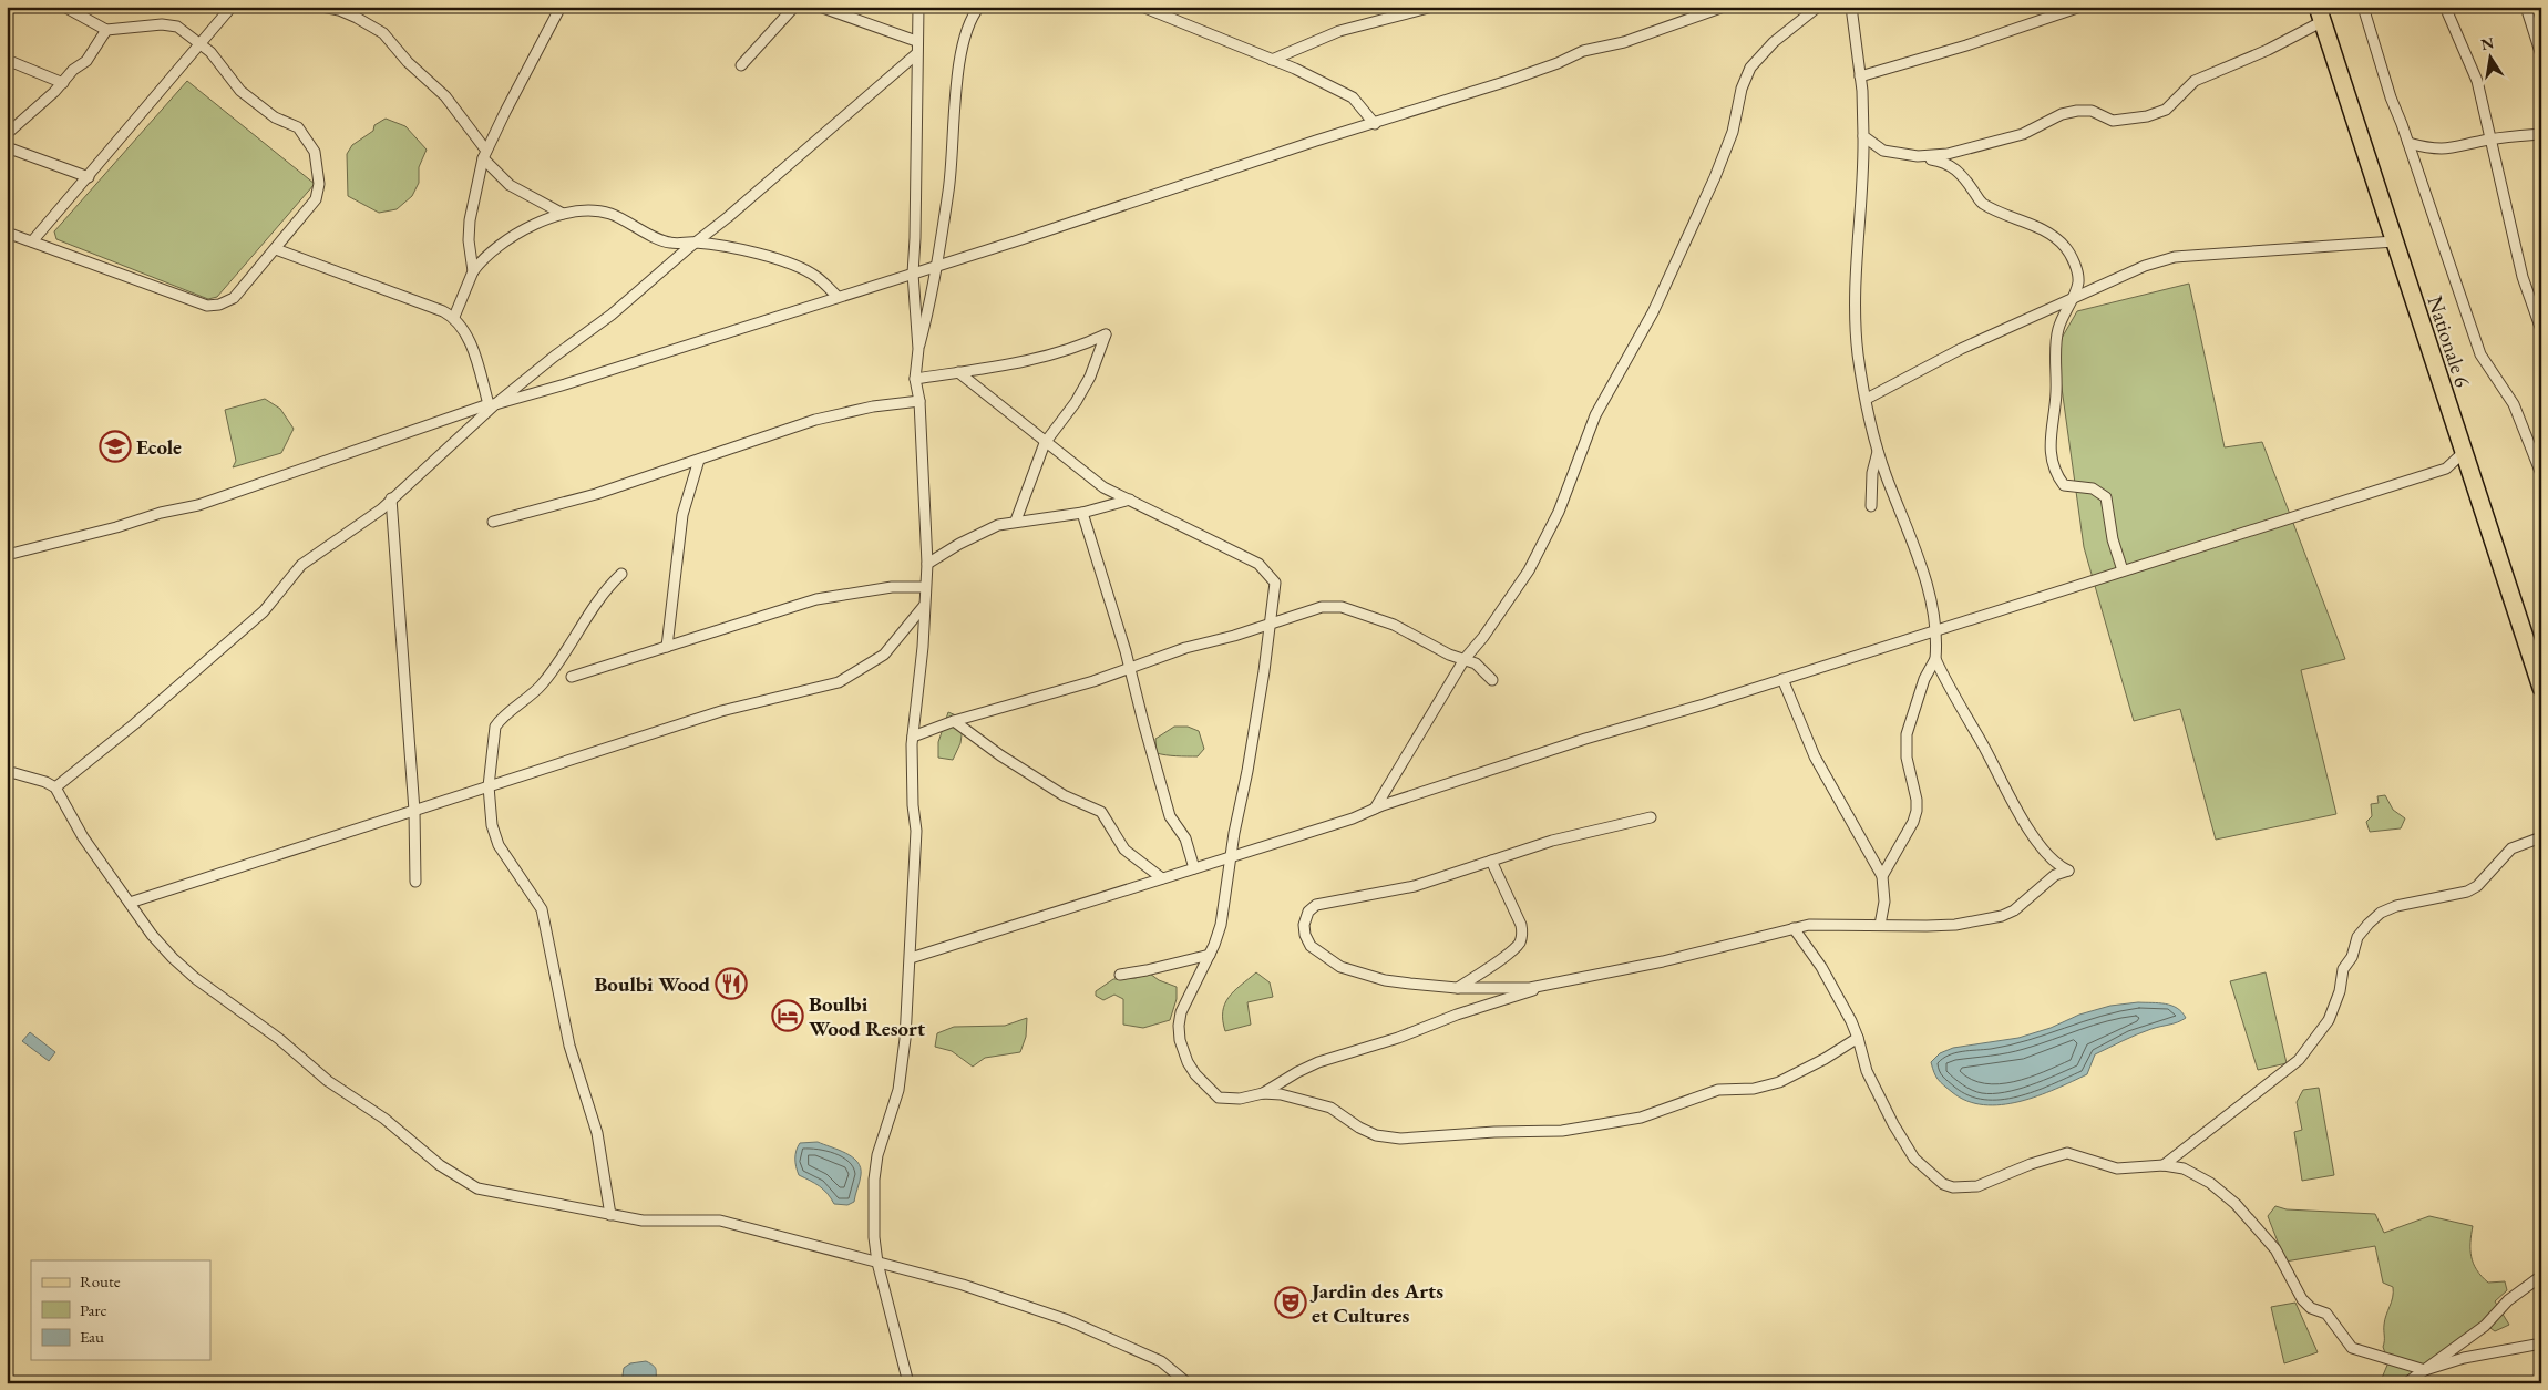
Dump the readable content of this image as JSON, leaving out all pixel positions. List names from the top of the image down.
{
  "streets": {
    "main road": ["Nationale 6"]
  },
  "places": {
    "school or university": ["Ecole"],
    "restaurant": ["Boulbi Wood"],
    "hotel": ["Boulbi Wood Resort"],
    "theatre": ["Jardin des Arts et Cultures"]
  },
  "legend": ["Route", "Parc", "Eau"],
  "north": "top"
}
